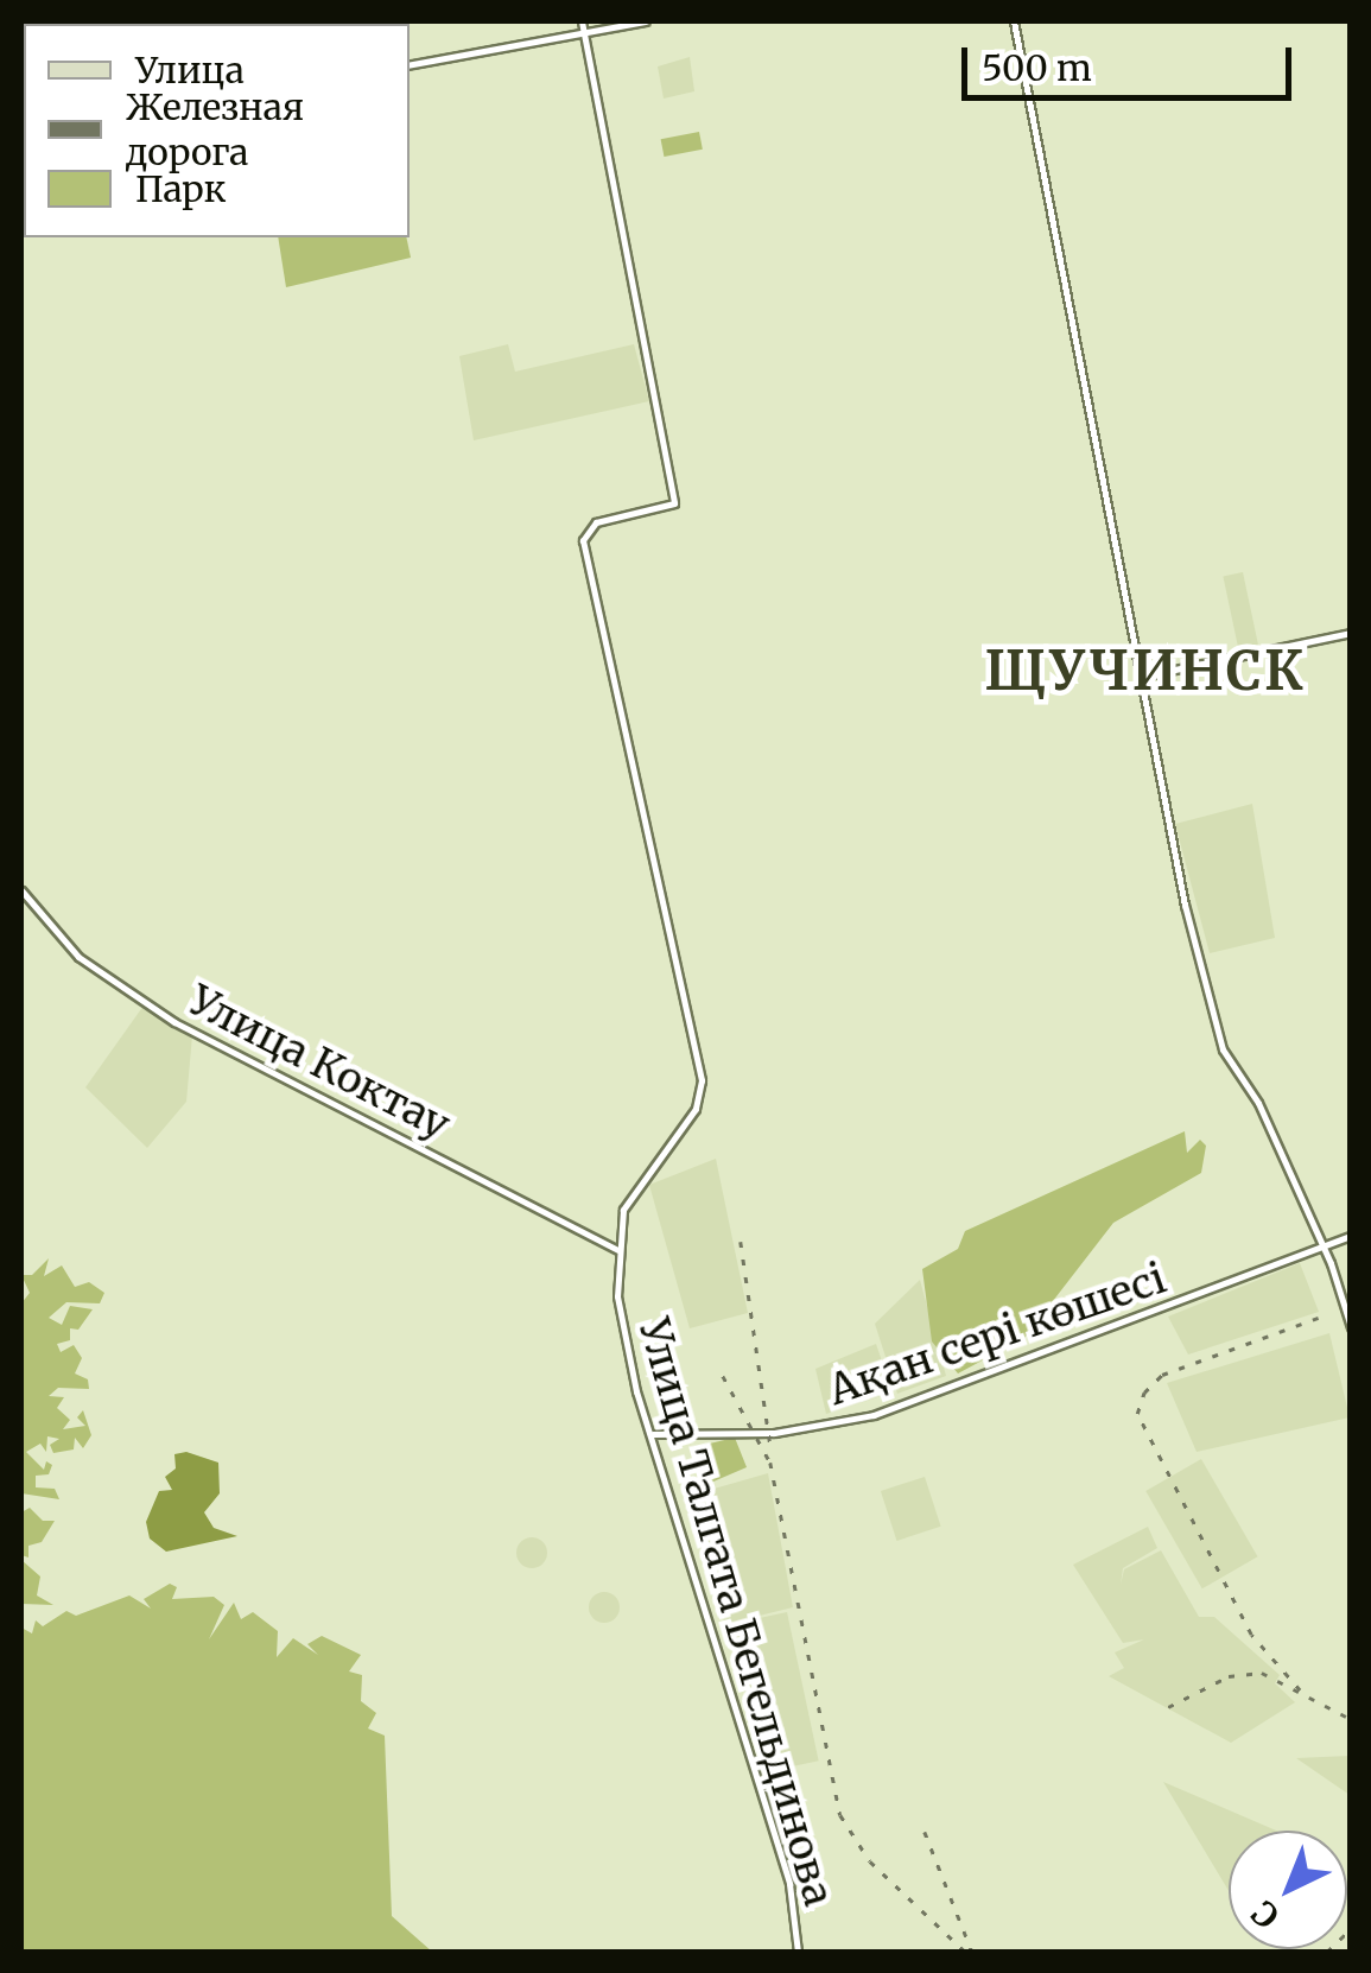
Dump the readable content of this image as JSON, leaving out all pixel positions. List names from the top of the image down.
{
  "streets": {
    "street": ["Улица Коктау", "Ақан сері көшесі", "Улица Талгата Бегельдинова"]
  },
  "crossings": [
    ["Улица Коктау", "Улица Талгата Бегельдинова"],
    ["Ақан сері көшесі", "Улица Талгата Бегельдинова"]
  ],
  "districts": ["ЩУЧИНСК"],
  "legend": ["Улица", "Железная дорога", "Парк"],
  "scale_bar": "500 m",
  "north": "bottom left"
}
